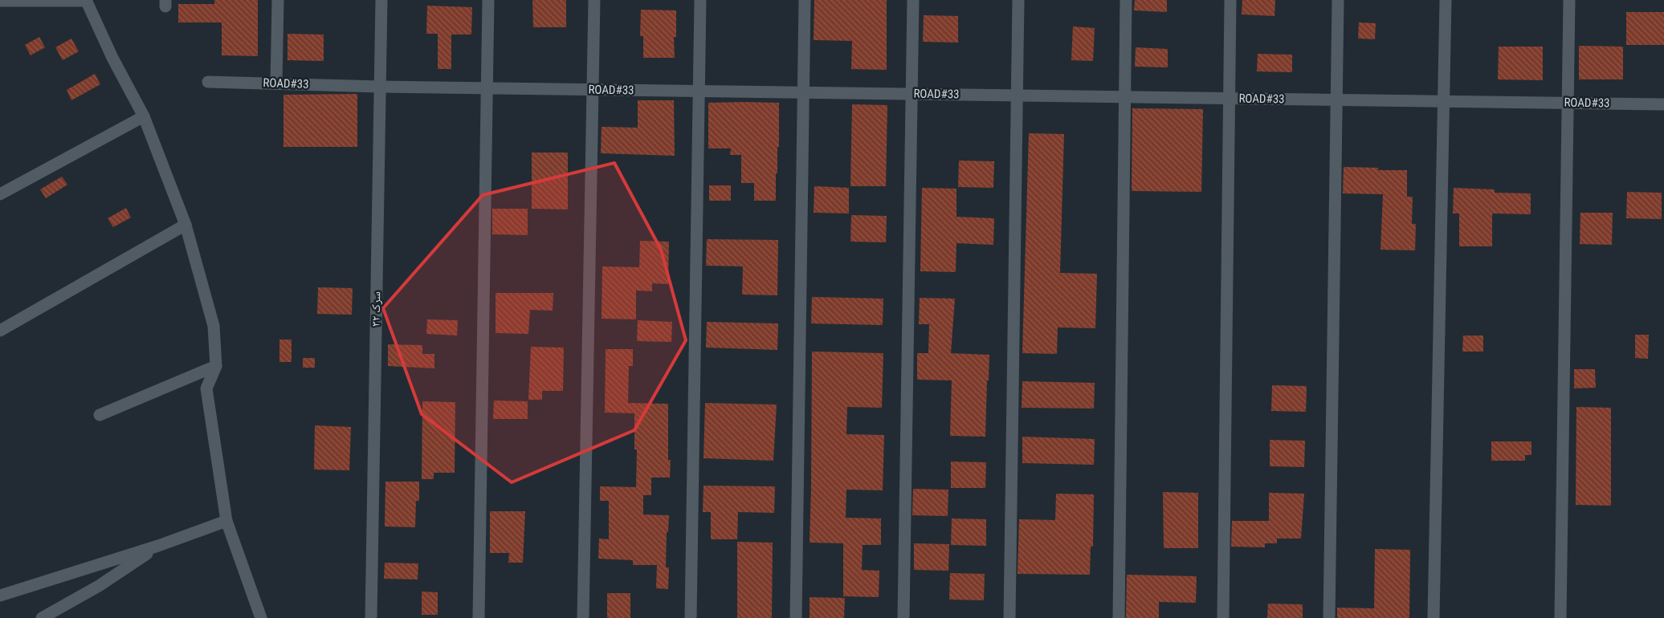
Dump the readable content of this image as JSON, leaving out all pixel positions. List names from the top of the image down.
{
  "streets": {
    "street": ["ROAD#33", "سرک ۳۲"]
  },
  "crossings": [
    ["ROAD#33", "سرک ۳۲"]
  ]
}
